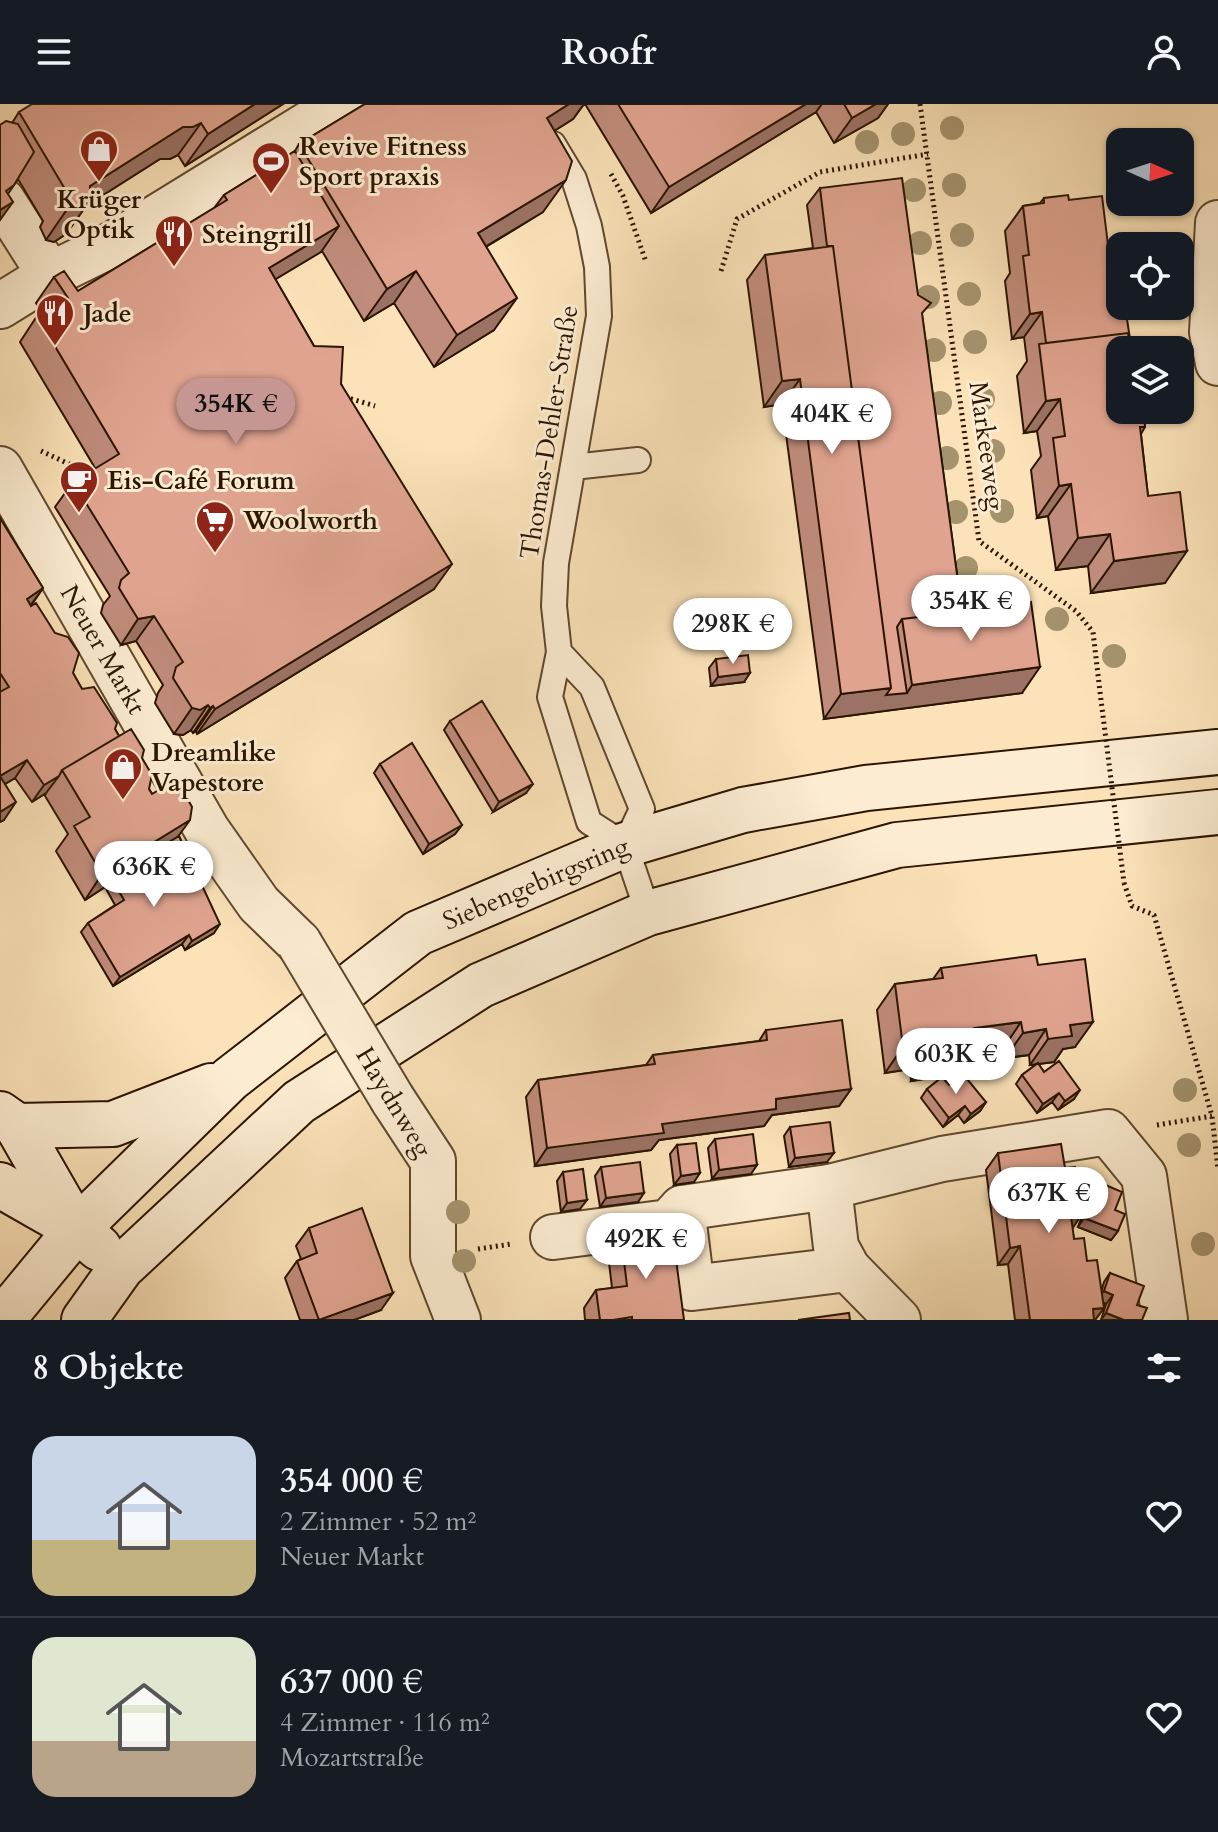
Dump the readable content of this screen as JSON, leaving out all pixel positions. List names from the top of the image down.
{
  "streets": {
    "street": ["Neuer Markt", "Siebengebirgsring", "Haydnweg"],
    "lane": ["Thomas-Dehler-Straße"],
    "path": ["Markeeweg"]
  },
  "crossings": [
    ["Thomas-Dehler-Straße", "Siebengebirgsring"],
    ["Neuer Markt", "Haydnweg"]
  ],
  "places": {
    "shop": ["Krüger Optik", "Dreamlike Vapestore"],
    "sports": ["Revive Fitness Sport praxis"],
    "restaurant": ["Steingrill", "Jade"],
    "cafe": ["Eis-Café Forum"],
    "supermarket": ["Woolworth"]
  },
  "north": "right",
  "page": {
    "header": "Roofr",
    "price": [
      "354K €",
      "404K €",
      "354K €",
      "298K €",
      "636K €",
      "603K €",
      "637K €",
      "492K €"
    ],
    "heading": "8 Objekte",
    "list": [
      {
        "name": "354 000 €",
        "note": "2 Zimmer · 52 m² · Neuer Markt"
      },
      {
        "name": "637 000 €",
        "note": "4 Zimmer · 116 m² · Mozartstraße"
      }
    ]
  }
}
